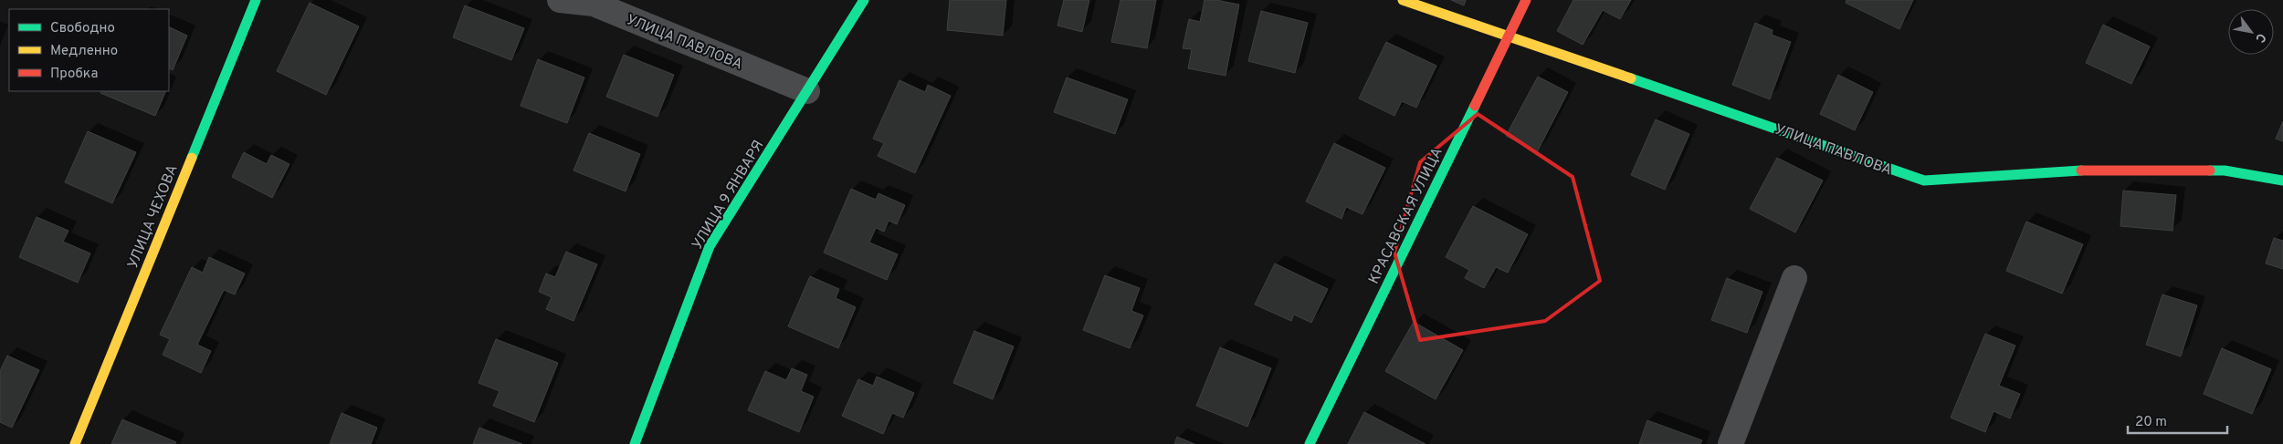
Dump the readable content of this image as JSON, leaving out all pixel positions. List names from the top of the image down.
{
  "streets": {
    "street": [
      "УЛИЦА ПАВЛОВА",
      "УЛИЦА 9 ЯНВАРЯ",
      "КРАСАВСКАЯ УЛИЦА",
      "УЛИЦА ЧЕХОВА"
    ]
  },
  "crossings": [
    ["УЛИЦА ПАВЛОВА", "УЛИЦА 9 ЯНВАРЯ"],
    ["УЛИЦА ПАВЛОВА", "КРАСАВСКАЯ УЛИЦА"]
  ],
  "legend": ["Свободно", "Медленно", "Пробка"],
  "scale_bar": "20 m",
  "north": "bottom right"
}
